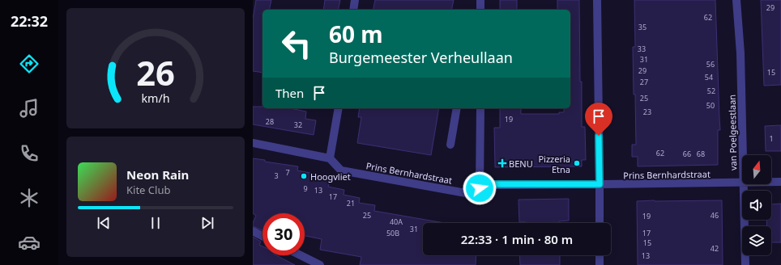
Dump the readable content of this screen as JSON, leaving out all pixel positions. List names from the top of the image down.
{
  "streets": {
    "street": ["van Poelgeestlaan", "Prins Bernhardstraat"]
  },
  "places": {
    "health": ["BENU"],
    "other": ["Pizzeria Etna", "Hoogvliet"]
  },
  "house_numbers": [
    "29",
    "62",
    "35",
    "33",
    "31",
    "56",
    "29",
    "15",
    "54",
    "27",
    "52",
    "25",
    "50",
    "23",
    "19",
    "28",
    "32",
    "1",
    "62",
    "66",
    "68",
    "7",
    "3",
    "9",
    "13",
    "17",
    "21",
    "25",
    "46",
    "19",
    "40A",
    "31",
    "50B",
    "17",
    "15",
    "42",
    "13"
  ],
  "north": "top",
  "page": {
    "tabs": "22:32",
    "turn": ["60 m", "Burgemeester Verheullaan"],
    "then": "Then",
    "song": ["Neon Rain", "Kite Club"],
    "limit": "30",
    "trip": "22:33 · 1 min · 80 m",
    "gauge": ["26", "km/h"]
  }
}
